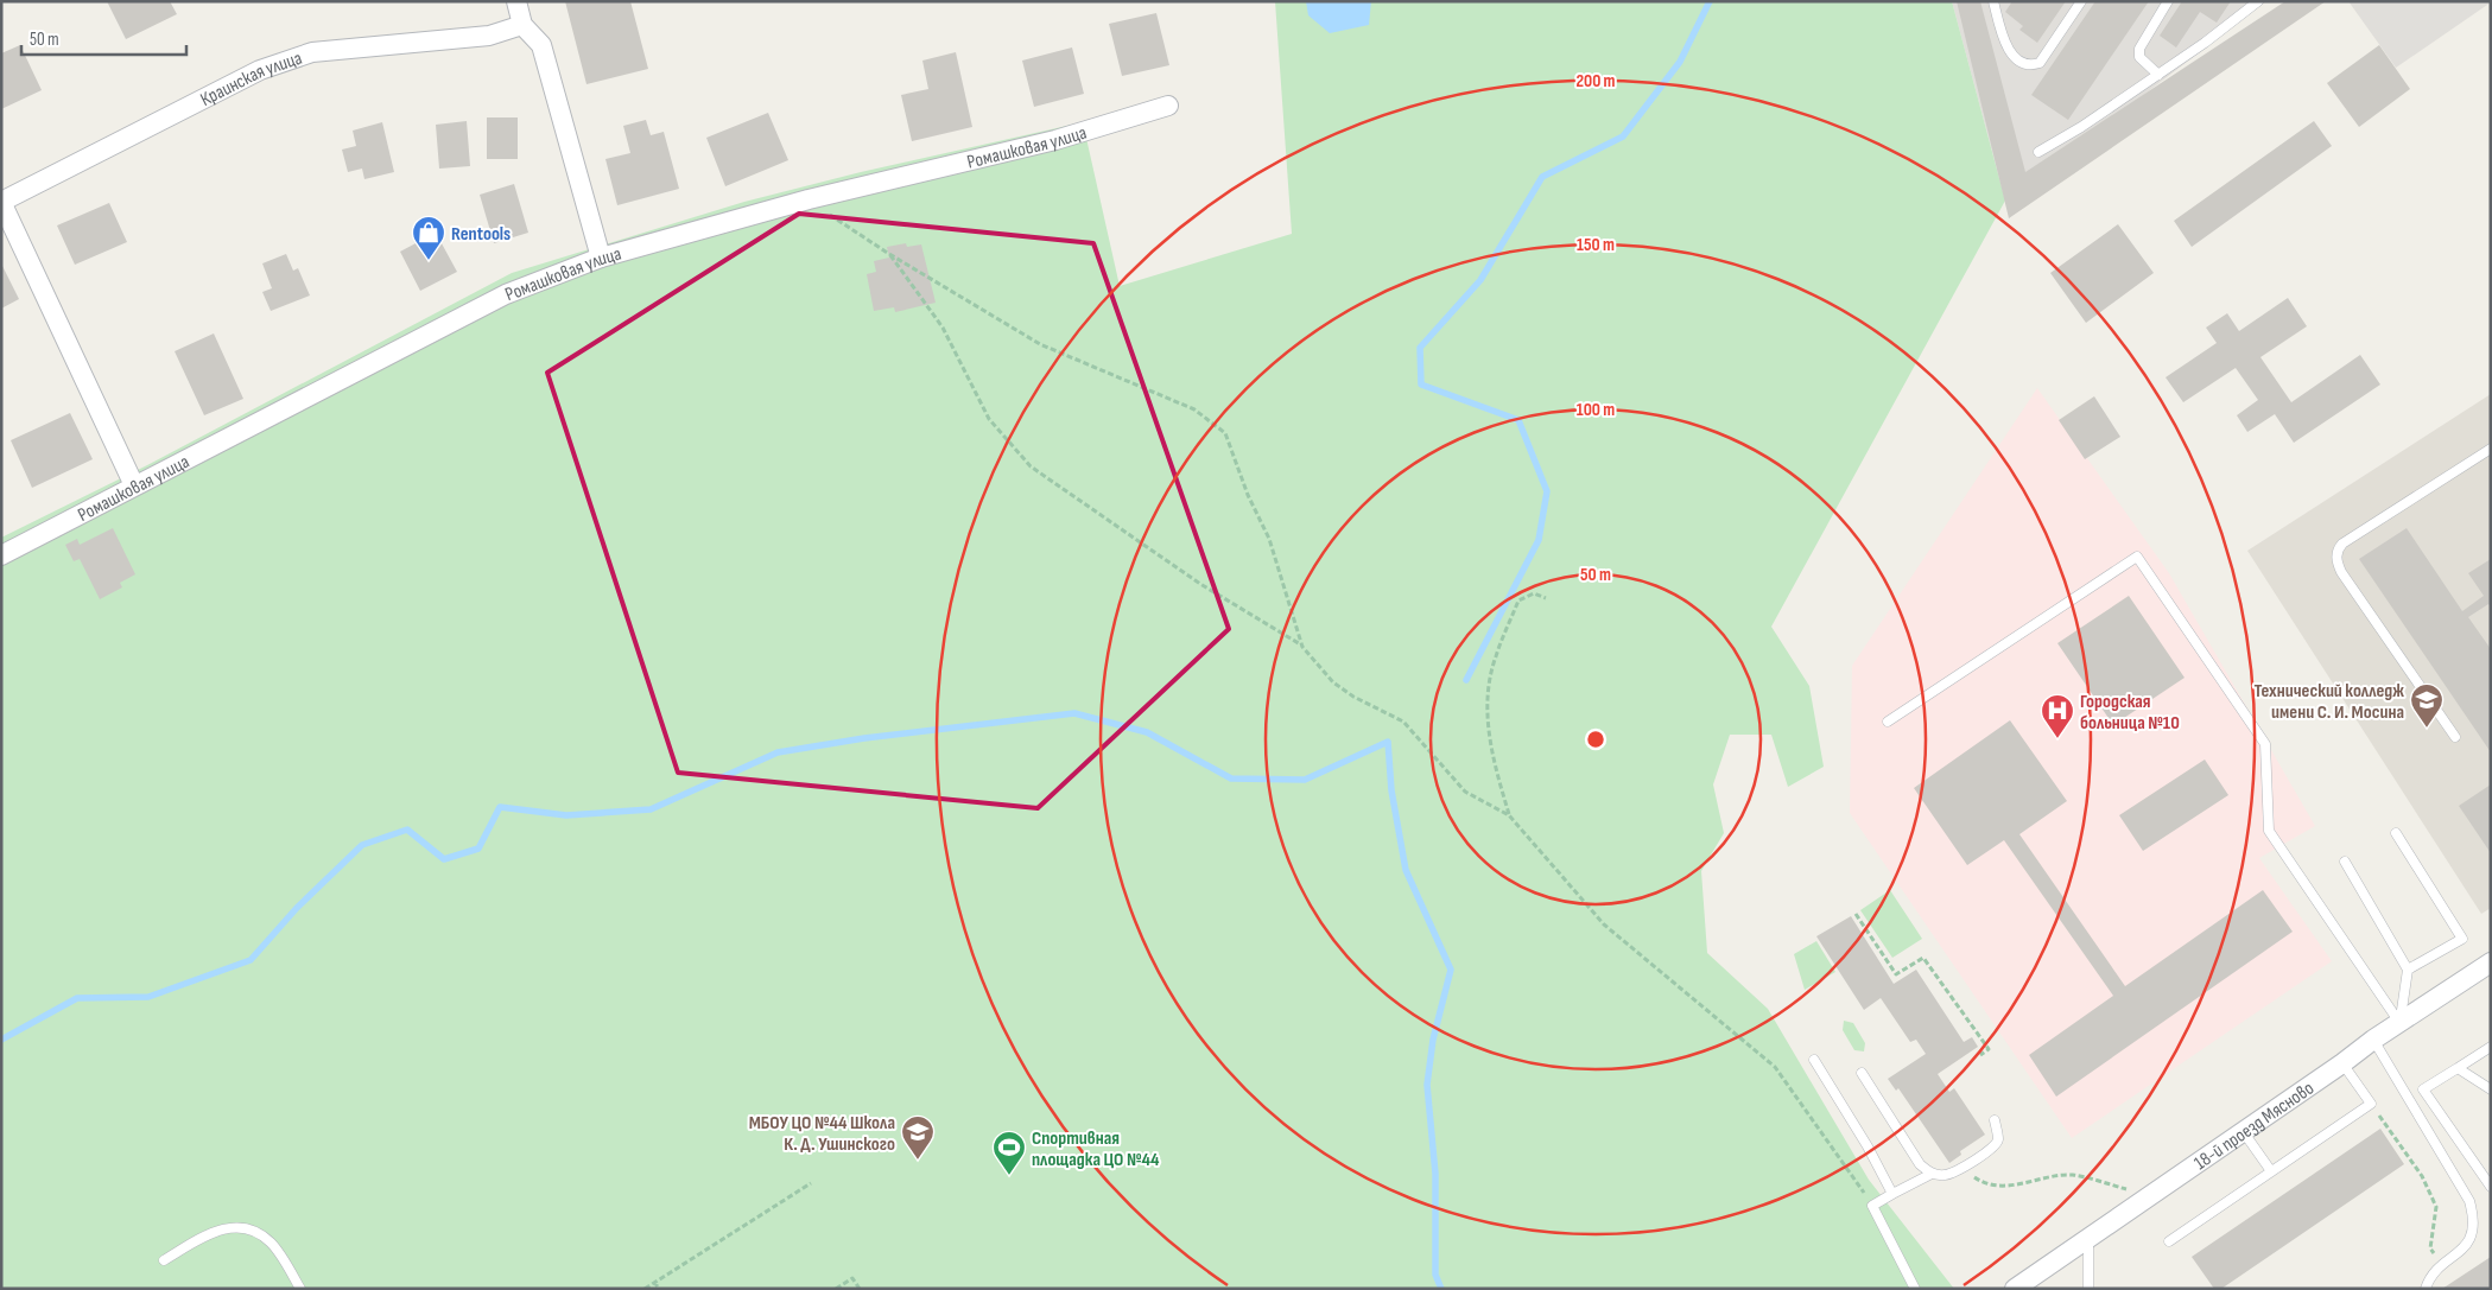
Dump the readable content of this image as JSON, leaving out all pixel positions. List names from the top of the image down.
{
  "streets": {
    "street": ["Краинская улица", "Ромашковая улица", "18-й проезд Мясново"]
  },
  "crossings": [
    ["Краинская улица", "Ромашковая улица"]
  ],
  "places": {
    "shop": ["Rentools"],
    "school or university": ["Технический колледж имени С. И. Мосина", "МБОУ ЦО №44 Школа К. Д. Ушинского"],
    "hospital": ["Городская больница №10"],
    "sports": ["Спортивная площадка ЦО №44"]
  },
  "scale_bar": "50 m",
  "rings": [
    "200 m",
    "150 m",
    "100 m",
    "50 m"
  ]
}
